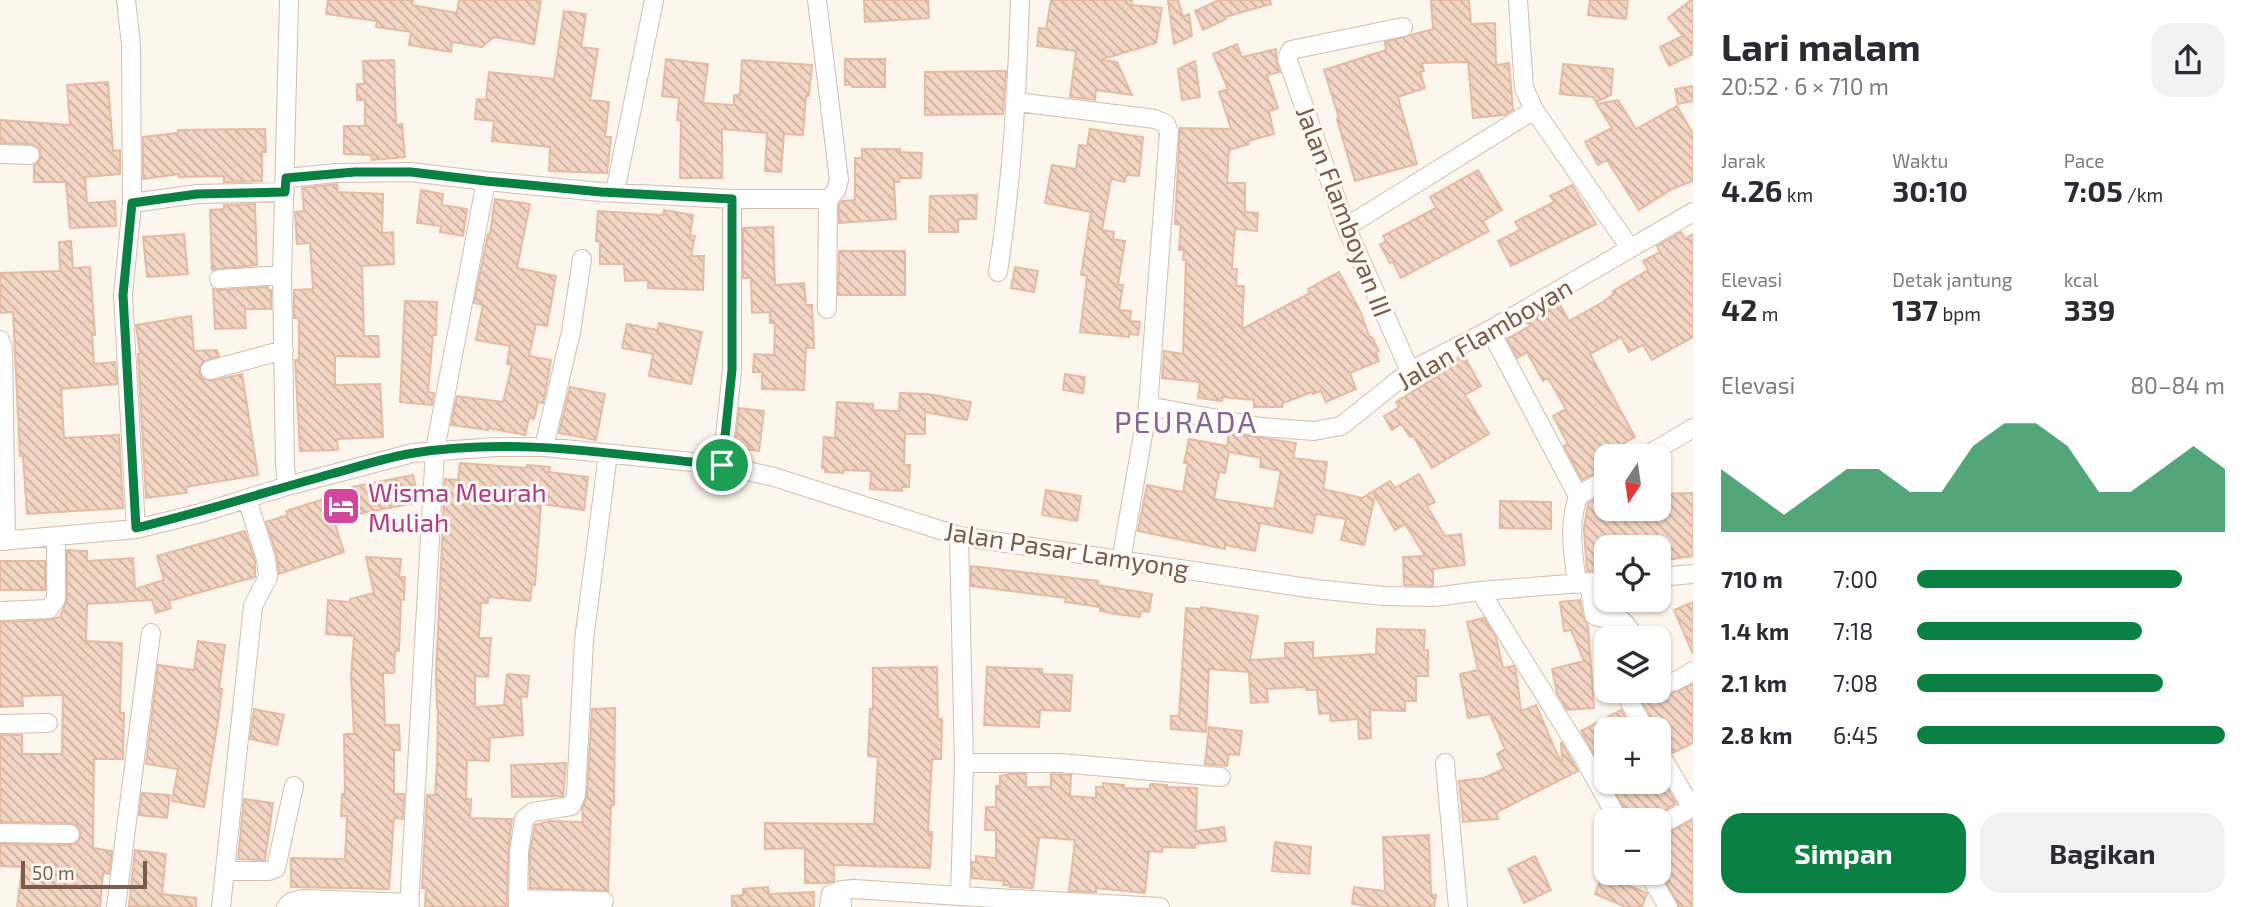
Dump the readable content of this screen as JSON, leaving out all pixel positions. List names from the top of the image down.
{
  "streets": {
    "street": ["Jalan Flamboyan III", "Jalan Flamboyan", "Jalan Pasar Lamyong"]
  },
  "crossings": [
    ["Jalan Flamboyan III", "Jalan Flamboyan"]
  ],
  "districts": ["PEURADA"],
  "places": {
    "hotel": ["Wisma Meurah Muliah"]
  },
  "scale_bar": "50 m",
  "north": "bottom",
  "page": {
    "heading": ["Lari malam", "20:52 · 6 × 710 m"],
    "stats": [
      ["Jarak", "4.26 km"],
      ["Waktu", "30:10"],
      ["Pace", "7:05 /km"],
      ["Elevasi", "42 m"],
      ["Detak jantung", "137 bpm"],
      ["kcal", "339"]
    ],
    "chart": ["Elevasi", "80–84 m"],
    "map_buttons": ["+", "−"],
    "list": [
      {
        "name": "710 m",
        "note": "7:00"
      },
      {
        "name": "1.4 km",
        "note": "7:18"
      },
      {
        "name": "2.1 km",
        "note": "7:08"
      },
      {
        "name": "2.8 km",
        "note": "6:45"
      }
    ],
    "buttons": ["Simpan", "Bagikan"],
    "scale": "50 m"
  }
}
